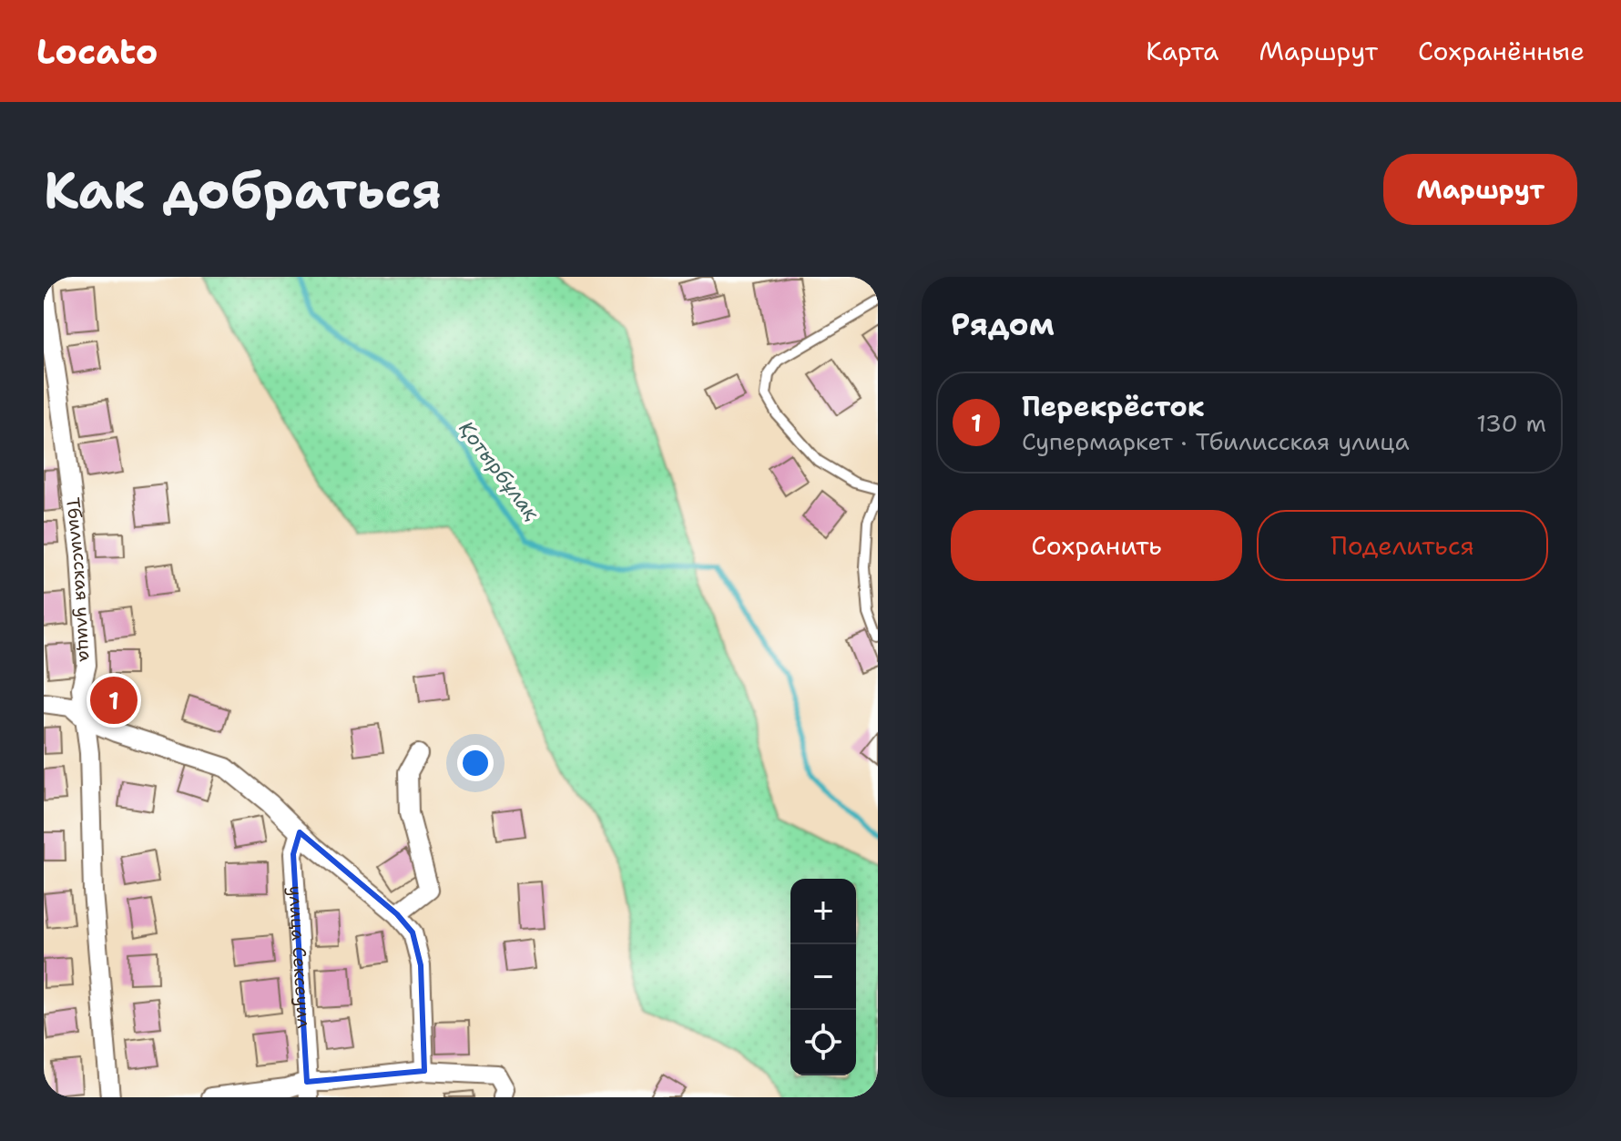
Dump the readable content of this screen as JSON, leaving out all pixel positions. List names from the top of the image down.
{
  "streets": {
    "street": ["Тбилисская улица", "улица Сексеуил"]
  },
  "water": ["Қотырбұлақ"],
  "page": {
    "header": "Locato",
    "nav": ["Карта", "Маршрут", "Сохранённые"],
    "buttons": [
      "Маршрут",
      ["Сохранить", "Поделиться"]
    ],
    "title": "Как добраться",
    "heading": "Рядом",
    "list": [
      {
        "mark": "1",
        "name": "Перекрёсток",
        "note": "Супермаркет · Тбилисская улица",
        "value": "130 m"
      }
    ],
    "pins": "1",
    "map_buttons": ["+", "−"]
  }
}
